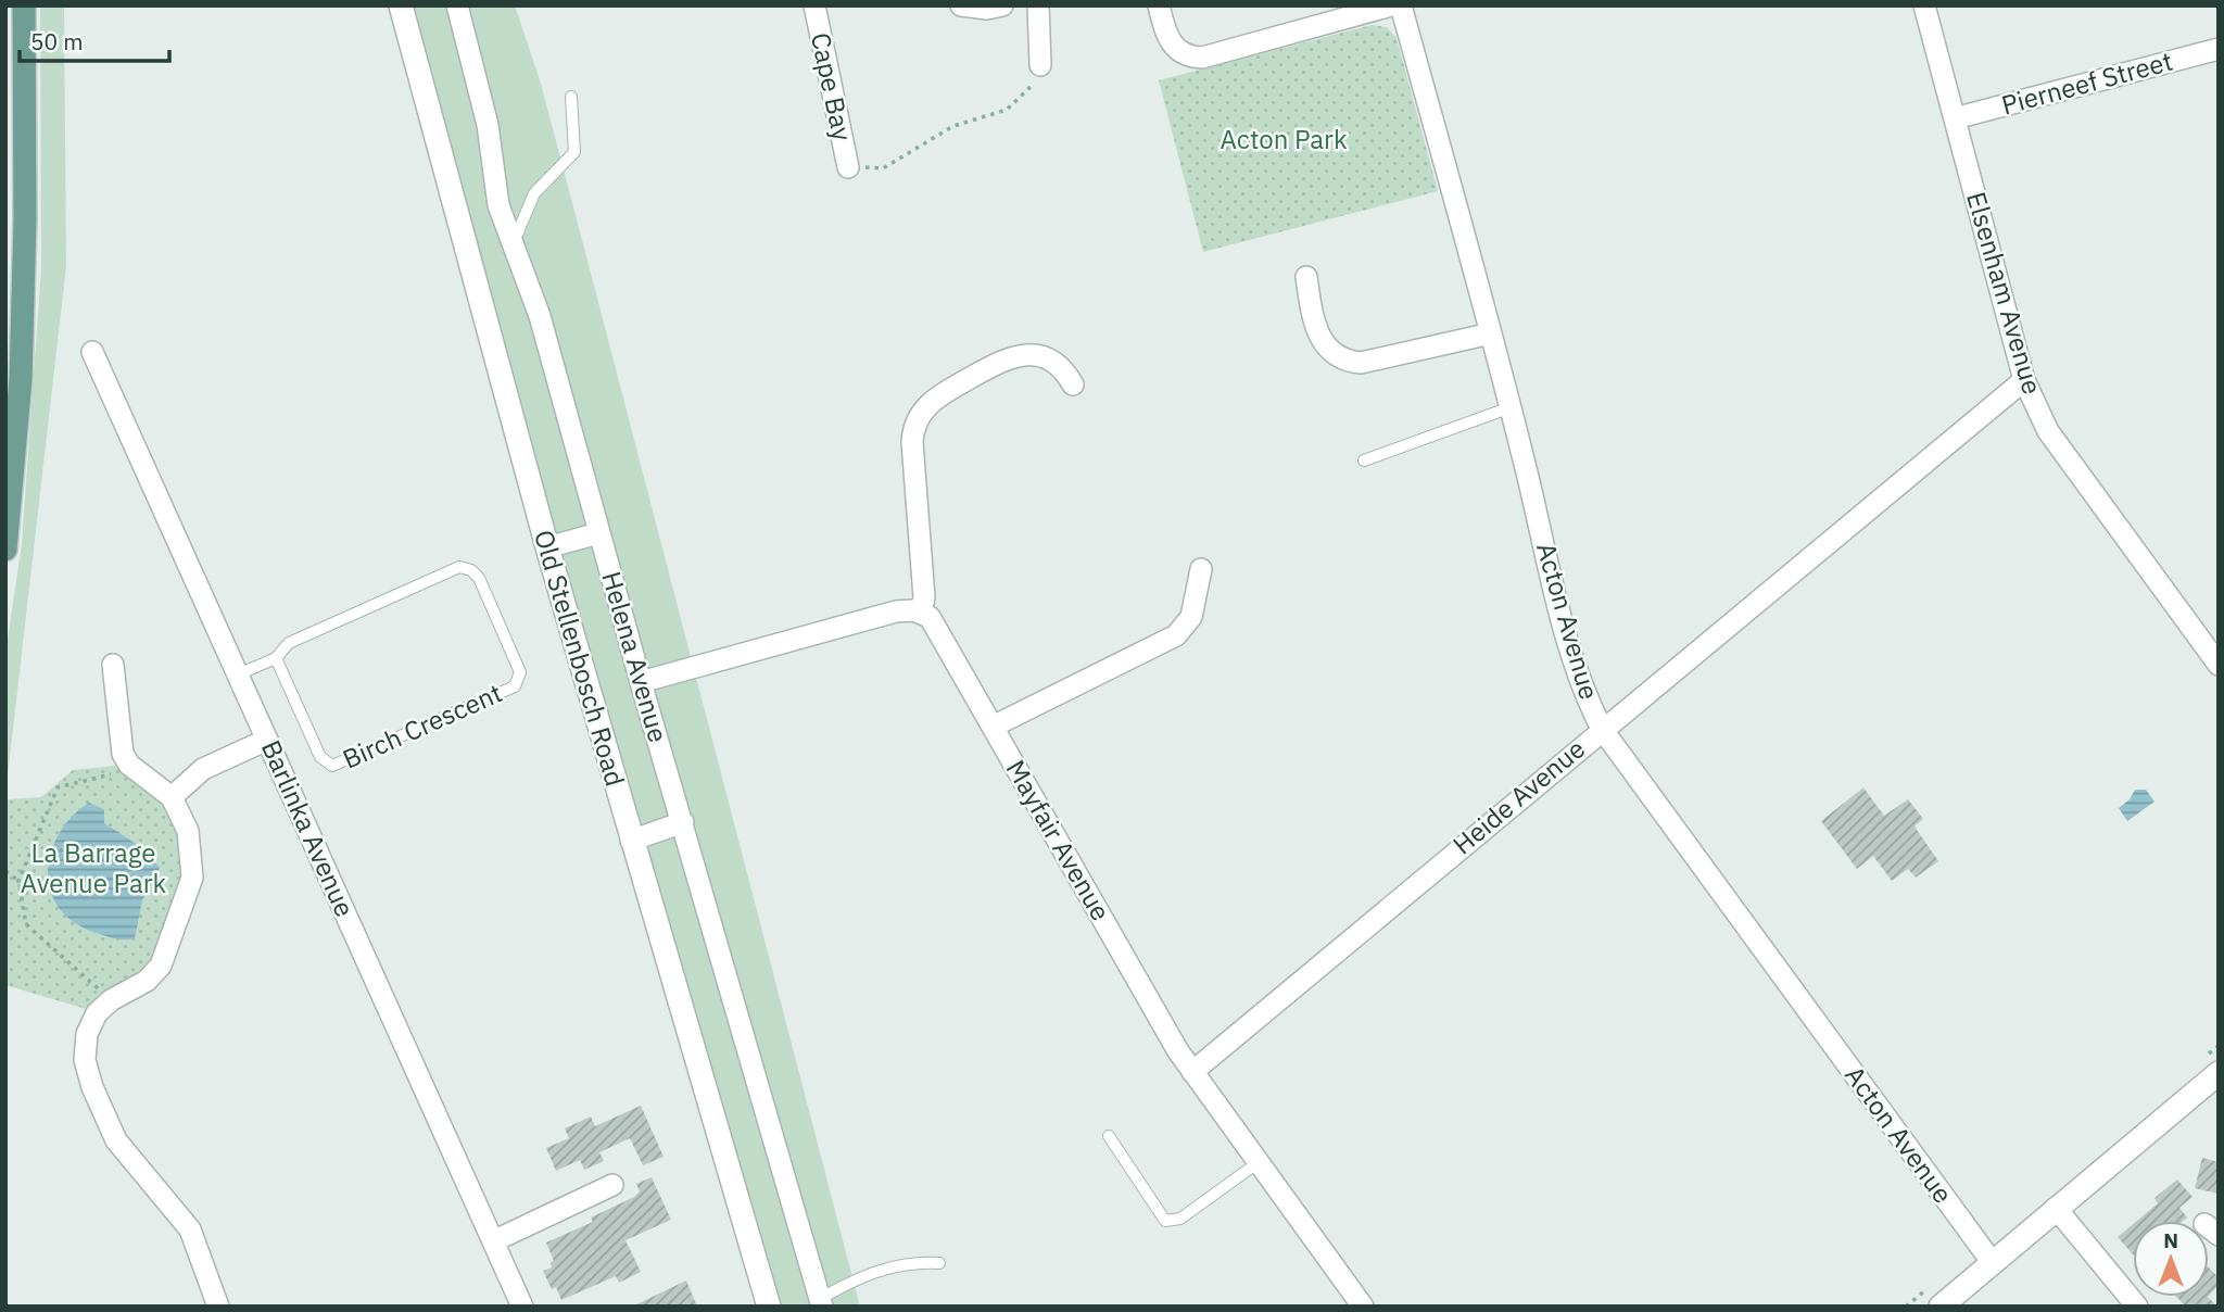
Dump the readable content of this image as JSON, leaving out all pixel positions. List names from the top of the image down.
{
  "streets": {
    "street": [
      "Pierneef Street",
      "Cape Bay",
      "Elsenham Avenue",
      "Acton Avenue",
      "Helena Avenue",
      "Old Stellenbosch Road",
      "Heide Avenue",
      "Barlinka Avenue",
      "Mayfair Avenue"
    ],
    "lane": ["Birch Crescent"]
  },
  "crossings": [
    ["Pierneef Street", "Elsenham Avenue"],
    ["Elsenham Avenue", "Heide Avenue"],
    ["Acton Avenue", "Heide Avenue"],
    ["Birch Crescent", "Barlinka Avenue"],
    ["Heide Avenue", "Mayfair Avenue"]
  ],
  "parks": ["Acton Park", "La Barrage Avenue Park"],
  "scale_bar": "50 m",
  "north": "top"
}
